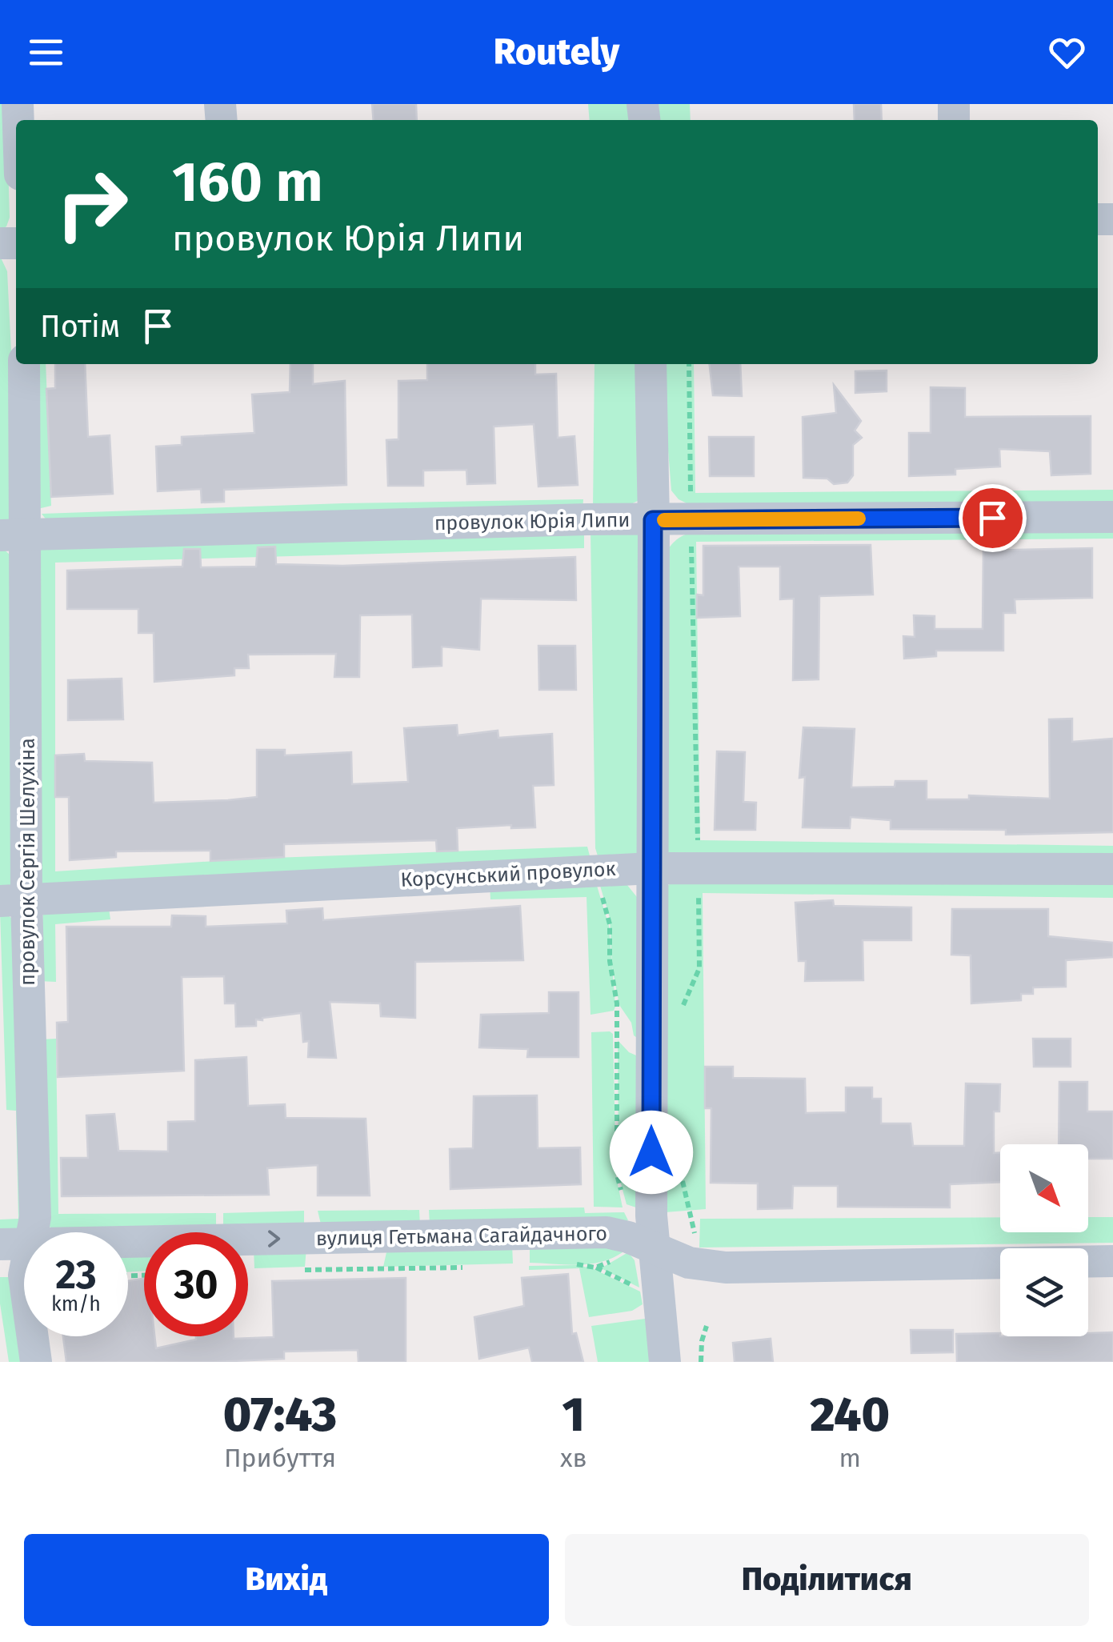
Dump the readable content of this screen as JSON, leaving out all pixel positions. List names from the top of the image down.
{
  "streets": {
    "street": [
      "провулок Юрія Липи",
      "провулок Сергія Шелухіна",
      "Корсунський провулок",
      "вулиця Гетьмана Сагайдачного"
    ]
  },
  "crossings": [
    ["провулок Юрія Липи", "провулок Сергія Шелухіна"],
    ["провулок Сергія Шелухіна", "Корсунський провулок"],
    ["провулок Сергія Шелухіна", "вулиця Гетьмана Сагайдачного"]
  ],
  "one_way": ["вулиця Гетьмана Сагайдачного"],
  "north": "bottom right",
  "page": {
    "header": "Routely",
    "turn": ["160 m", "провулок Юрія Липи"],
    "then": "Потім",
    "speed": "23 km/h",
    "limit": "30",
    "eta": [
      "07:43",
      "Прибуття",
      "1",
      "хв",
      "240",
      "m"
    ],
    "buttons": ["Вихід", "Поділитися"]
  }
}
